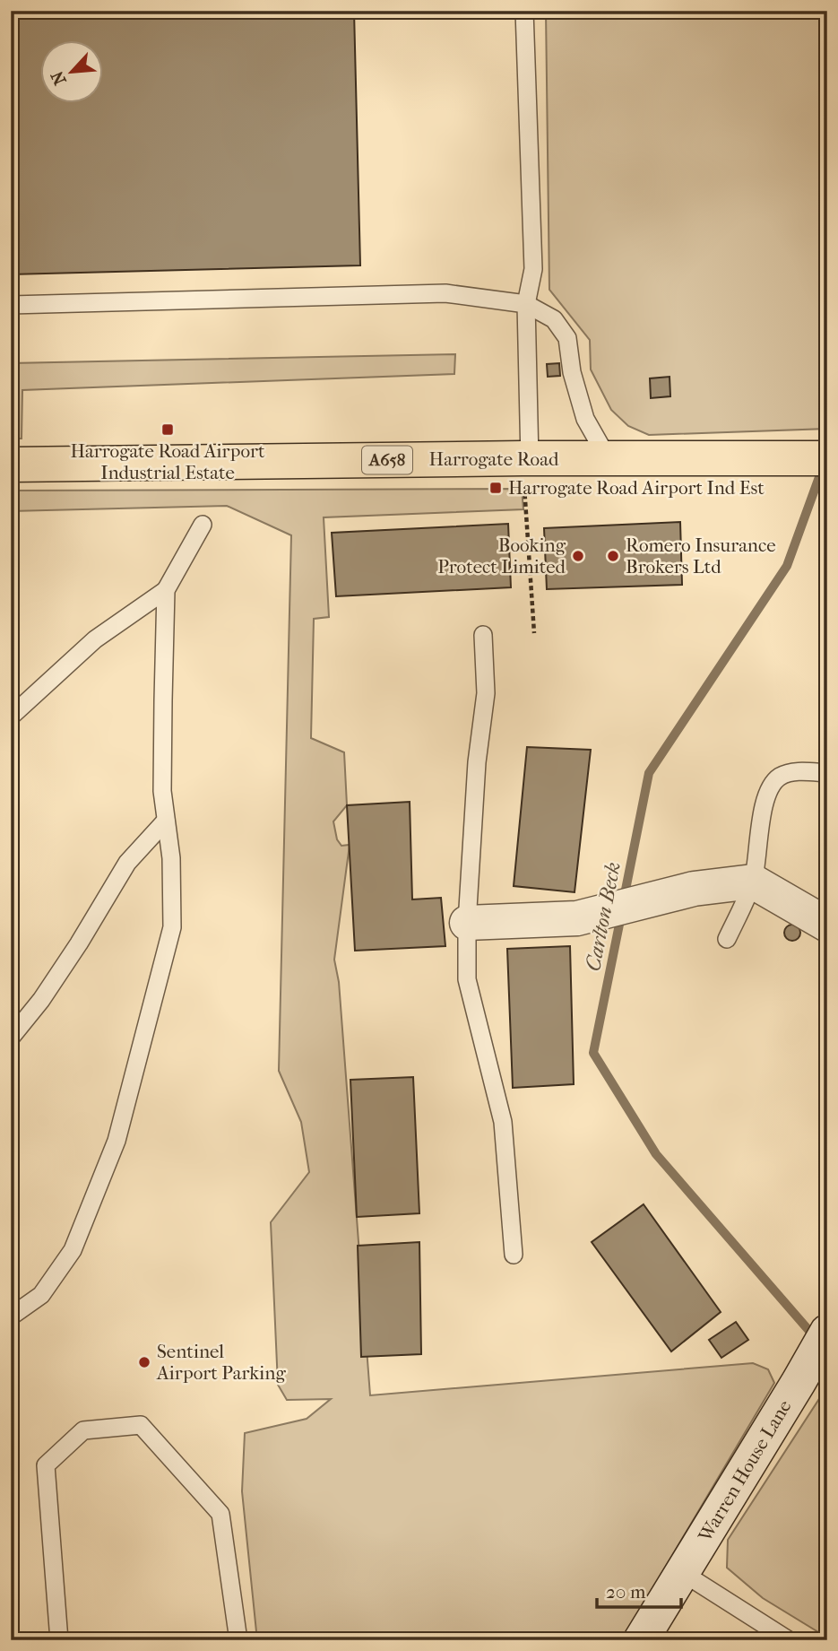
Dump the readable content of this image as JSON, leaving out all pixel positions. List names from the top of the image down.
{
  "streets": {
    "highway": ["Harrogate Road", "A658"],
    "street": ["Warren House Lane"]
  },
  "water": ["Carlton Beck"],
  "places": {
    "transit": ["Harrogate Road Airport Industrial Estate", "Harrogate Road Airport Ind Est"],
    "other": ["Booking Protect Limited", "Romero Insurance Brokers Ltd", "Sentinel Airport Parking"]
  },
  "scale_bar": "20 m",
  "north": "bottom left"
}
